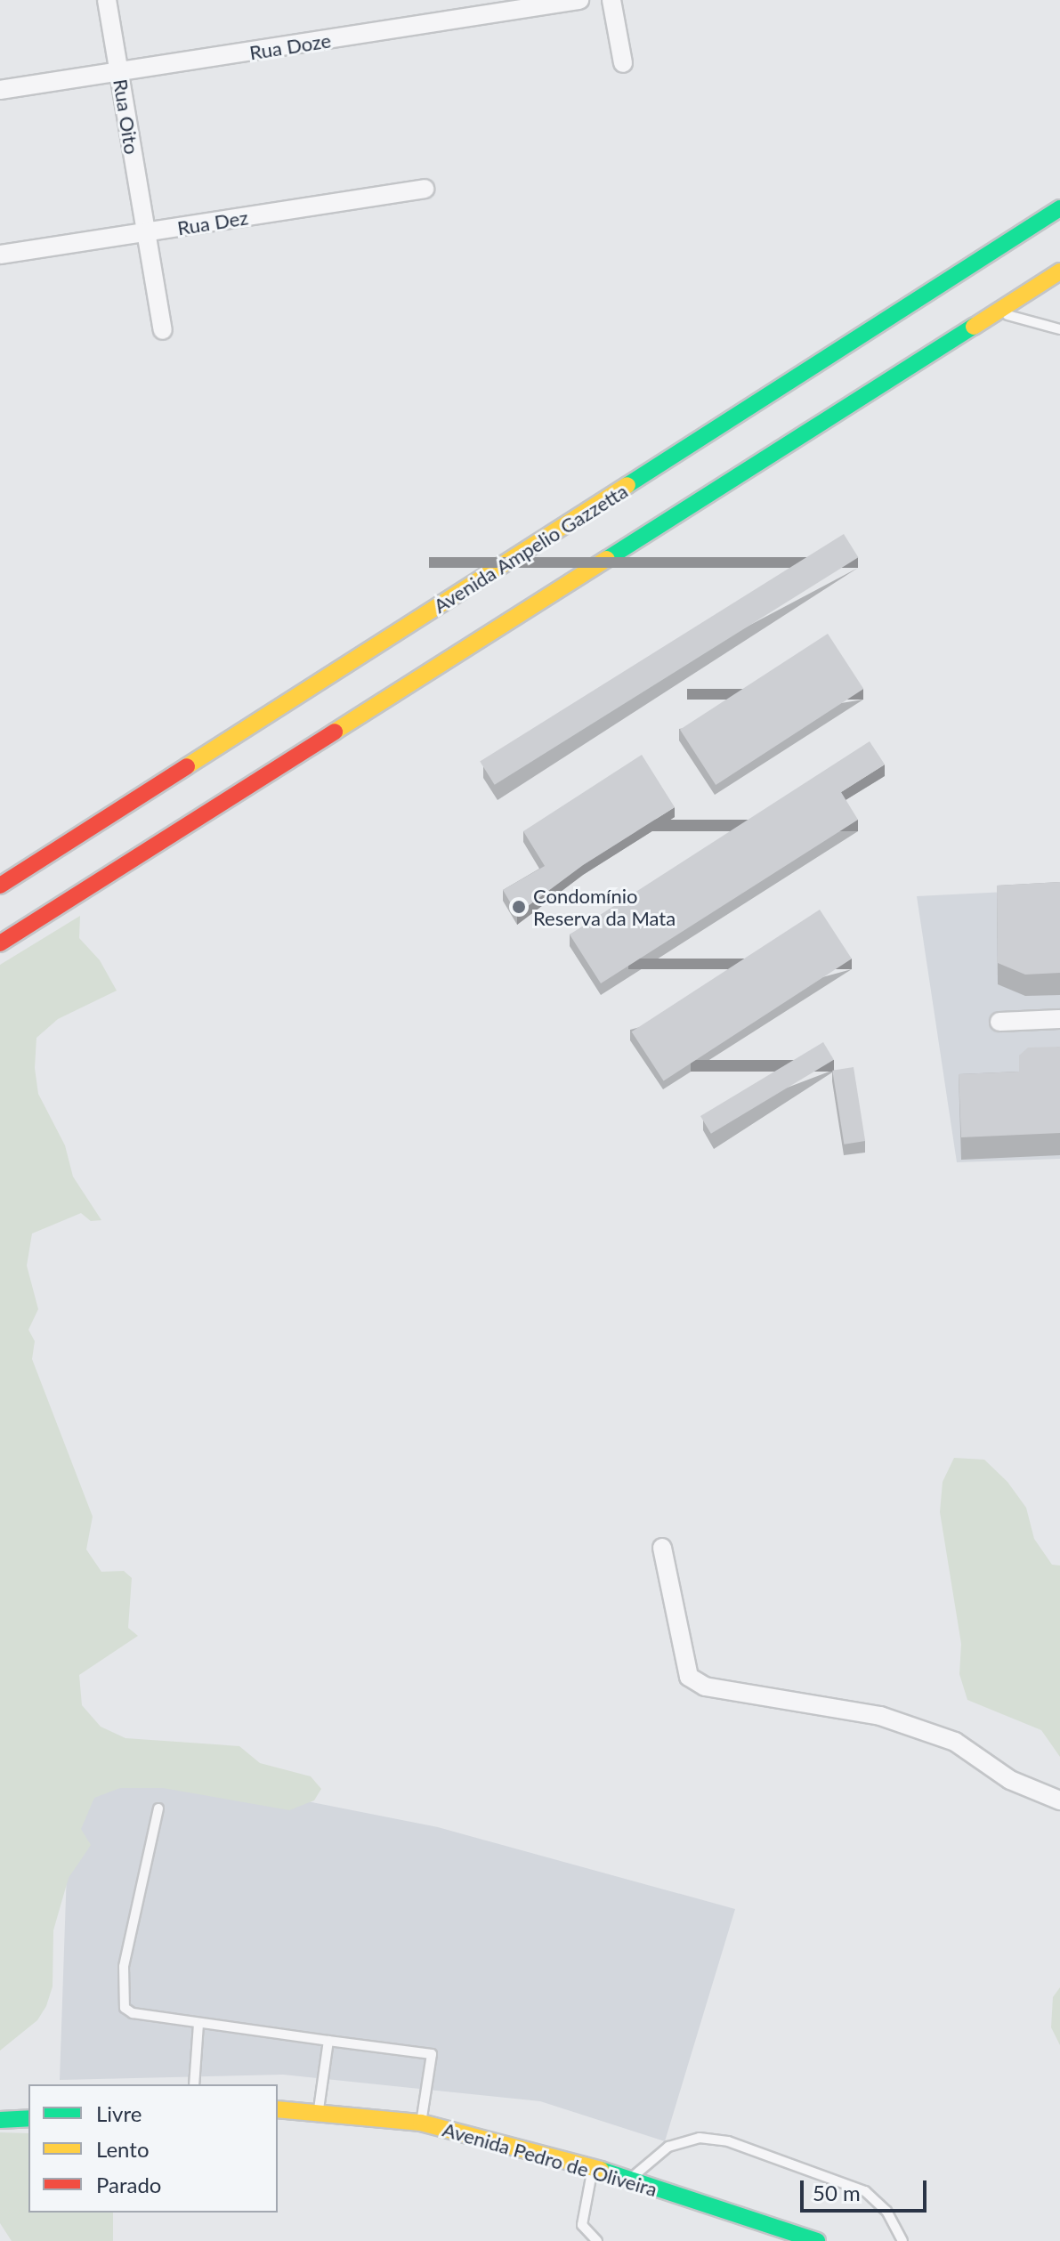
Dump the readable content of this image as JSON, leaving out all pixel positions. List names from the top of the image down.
{
  "streets": {
    "main road": ["Avenida Ampelio Gazzetta", "Avenida Pedro de Oliveira"],
    "street": ["Rua Doze", "Rua Oito", "Rua Dez"]
  },
  "crossings": [
    ["Rua Doze", "Rua Oito"],
    ["Rua Oito", "Rua Dez"]
  ],
  "places": ["Condomínio Reserva da Mata"],
  "legend": ["Livre", "Lento", "Parado"],
  "scale_bar": "50 m"
}
